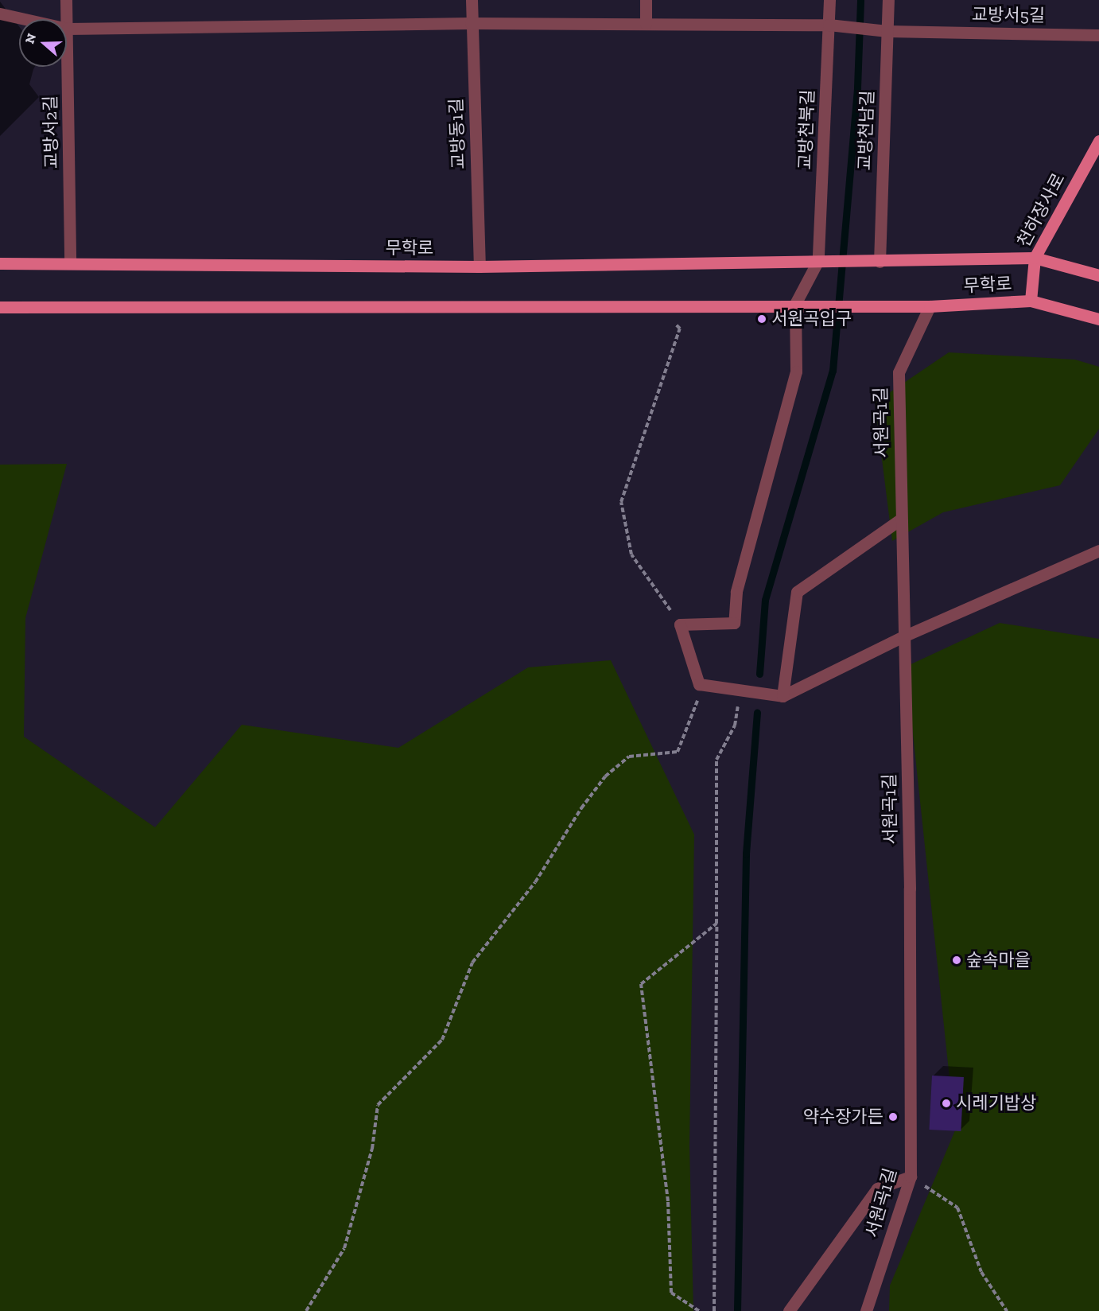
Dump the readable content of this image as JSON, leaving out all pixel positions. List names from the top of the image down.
{
  "streets": {
    "main road": ["천하장사로", "무학로"],
    "street": [
      "교방서5길",
      "교방천북길",
      "교방천남길",
      "교방서2길",
      "교방동1길",
      "서원곡1길"
    ]
  },
  "crossings": [
    ["교방서5길", "교방천북길"],
    ["교방서5길", "교방천남길"],
    ["교방천북길", "무학로"],
    ["교방천남길", "무학로"],
    ["교방서2길", "무학로"],
    ["교방동1길", "무학로"],
    ["천하장사로", "무학로"],
    ["무학로", "서원곡1길"]
  ],
  "places": [
    "서원곡입구",
    "숲속마을",
    "시레기밥상",
    "약수장가든"
  ],
  "north": "left"
}
